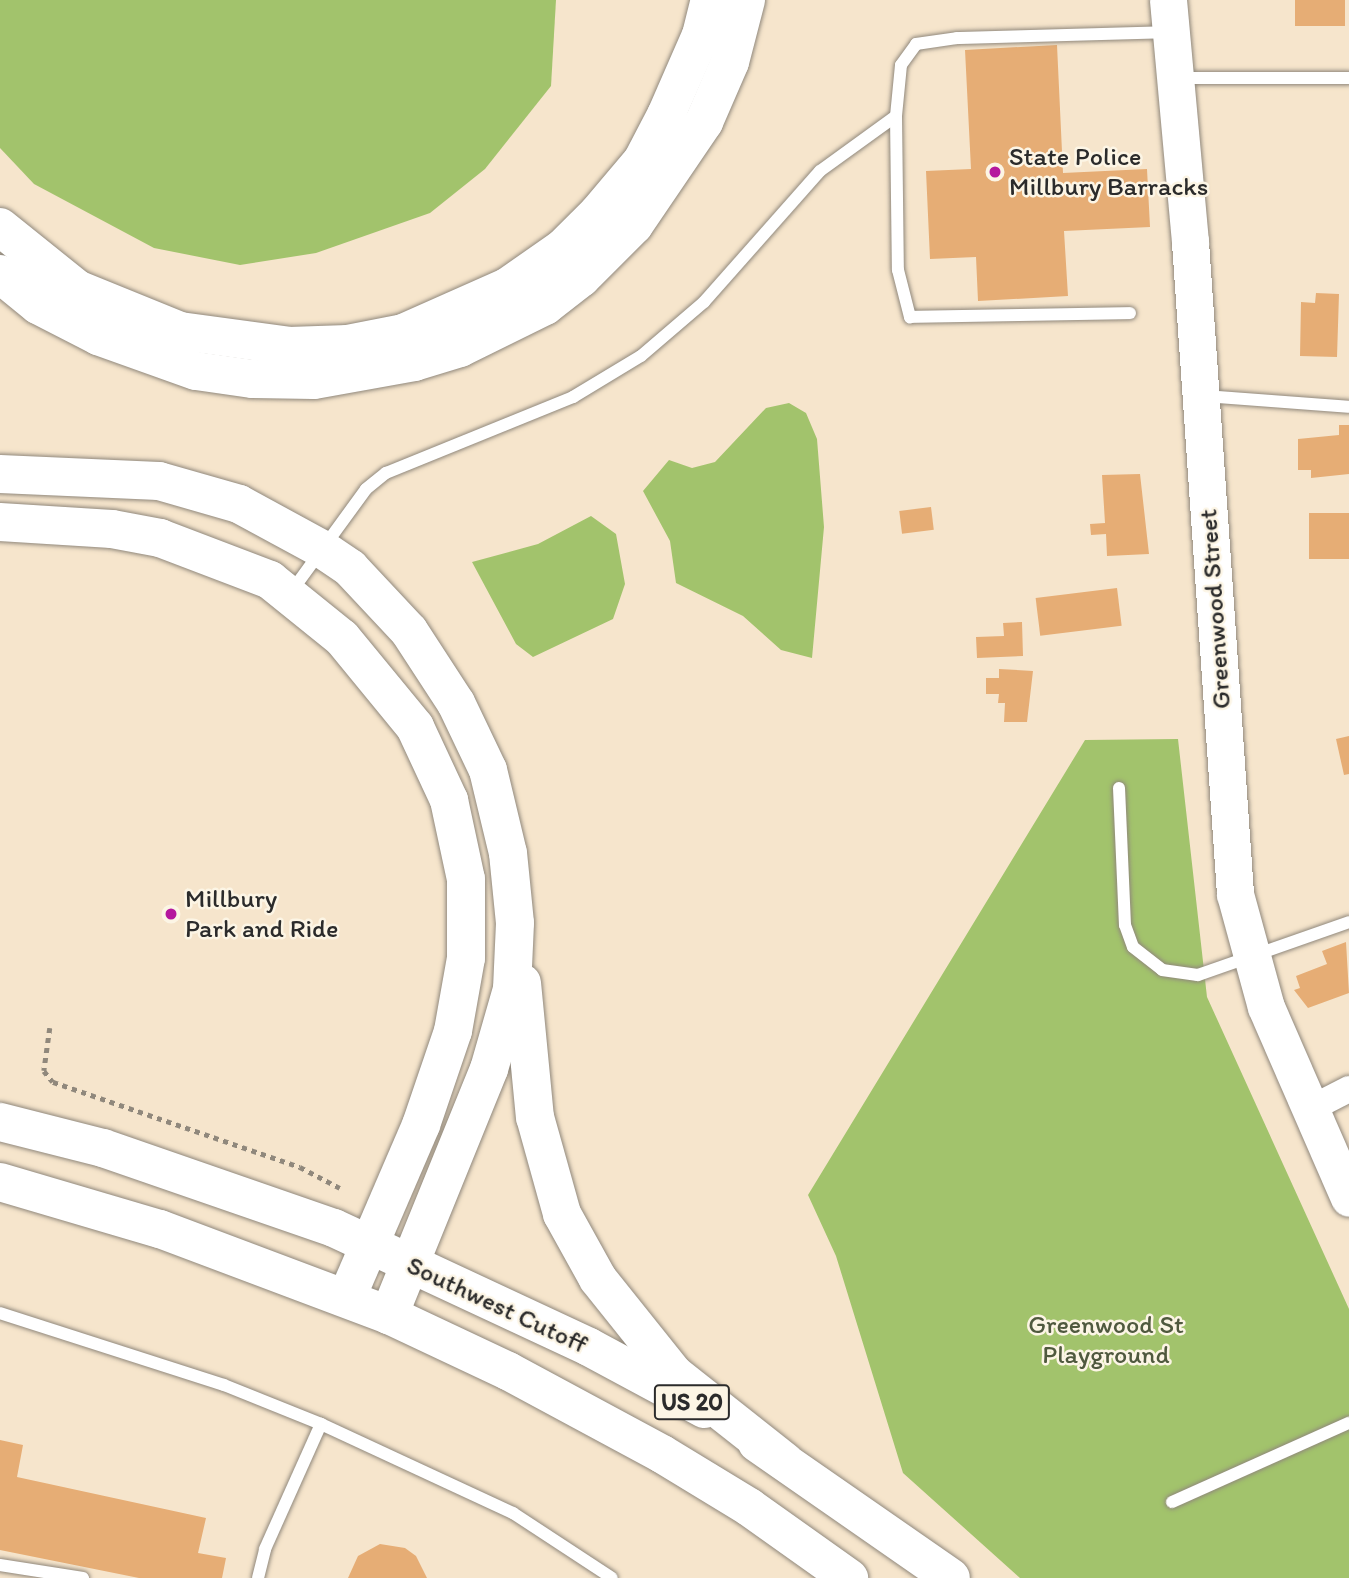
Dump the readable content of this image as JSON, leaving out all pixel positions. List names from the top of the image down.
{
  "streets": {
    "main road": ["Southwest Cutoff", "US 20"],
    "street": ["Greenwood Street"]
  },
  "parks": ["Greenwood St Playground"],
  "places": ["State Police Millbury Barracks", "Millbury Park and Ride"]
}
